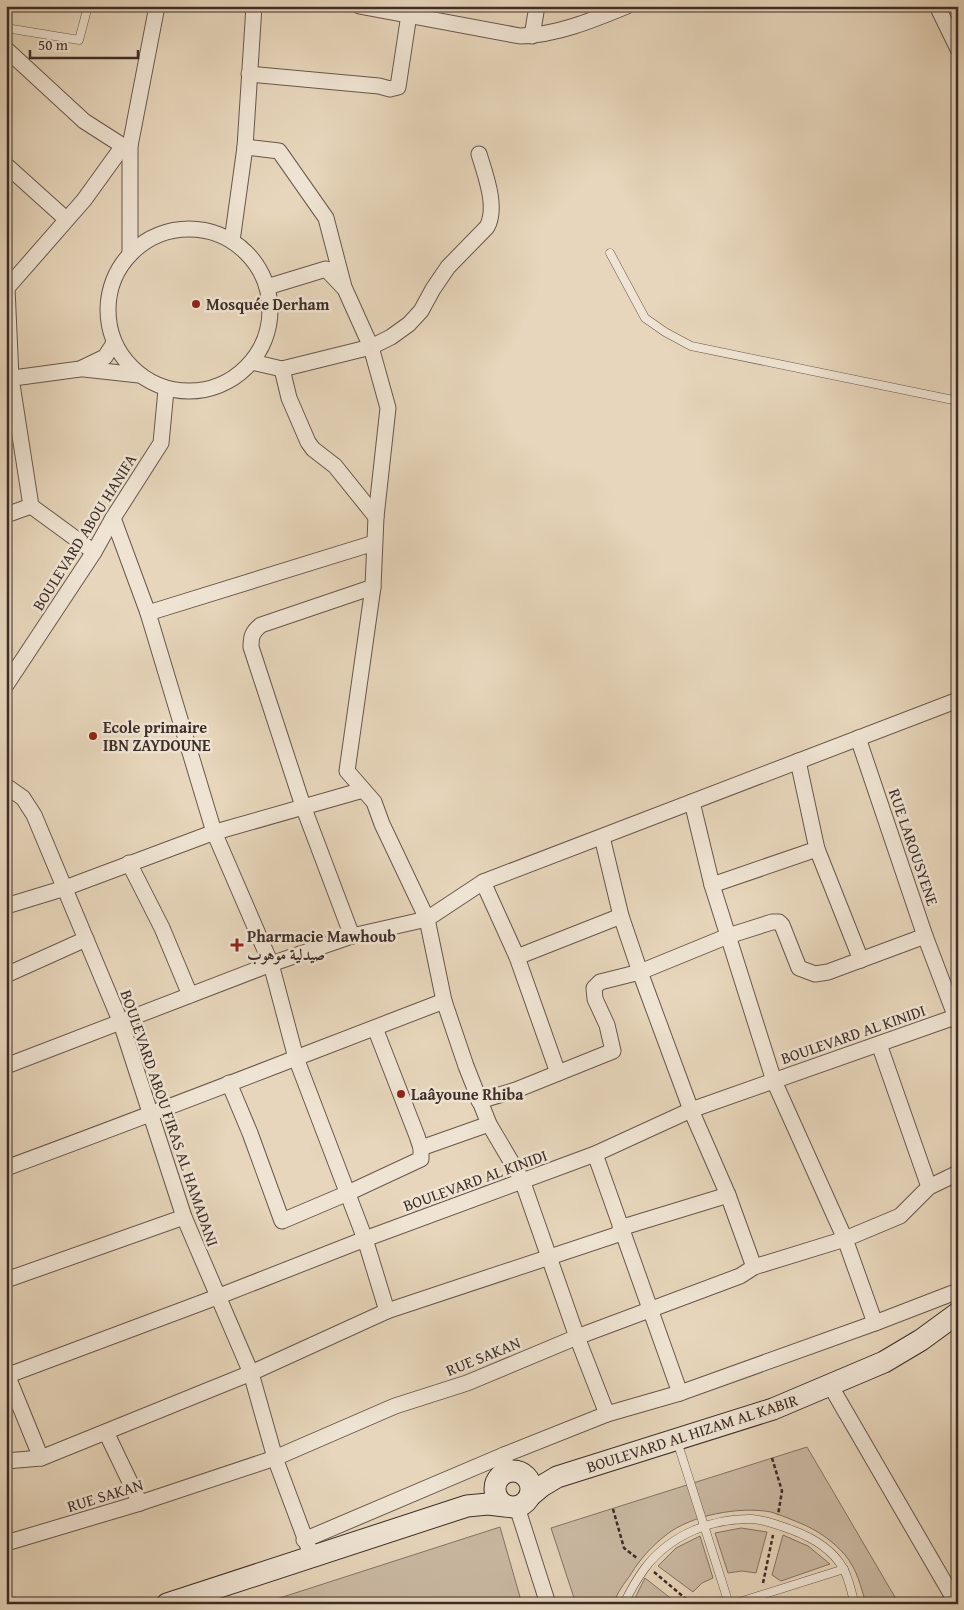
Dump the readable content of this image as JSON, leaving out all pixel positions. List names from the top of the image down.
{
  "streets": {
    "main road": ["BOULEVARD AL HIZAM AL KABIR"],
    "street": [
      "BOULEVARD ABOU HANIFA",
      "RUE LAROUSYENE",
      "BOULEVARD AL KINIDI",
      "BOULEVARD ABOU FIRAS AL HAMADANI",
      "RUE SAKAN"
    ]
  },
  "crossings": [
    ["RUE LAROUSYENE", "BOULEVARD AL KINIDI"],
    ["BOULEVARD AL KINIDI", "BOULEVARD ABOU FIRAS AL HAMADANI"],
    ["BOULEVARD ABOU FIRAS AL HAMADANI", "RUE SAKAN"]
  ],
  "places": {
    "other": ["Mosquée Derham", "Ecole primaire IBN ZAYDOUNE", "Laâyoune Rhiba"],
    "health": ["Pharmacie Mawhoub صيدلية موهوب"]
  },
  "scale_bar": "50 m"
}
